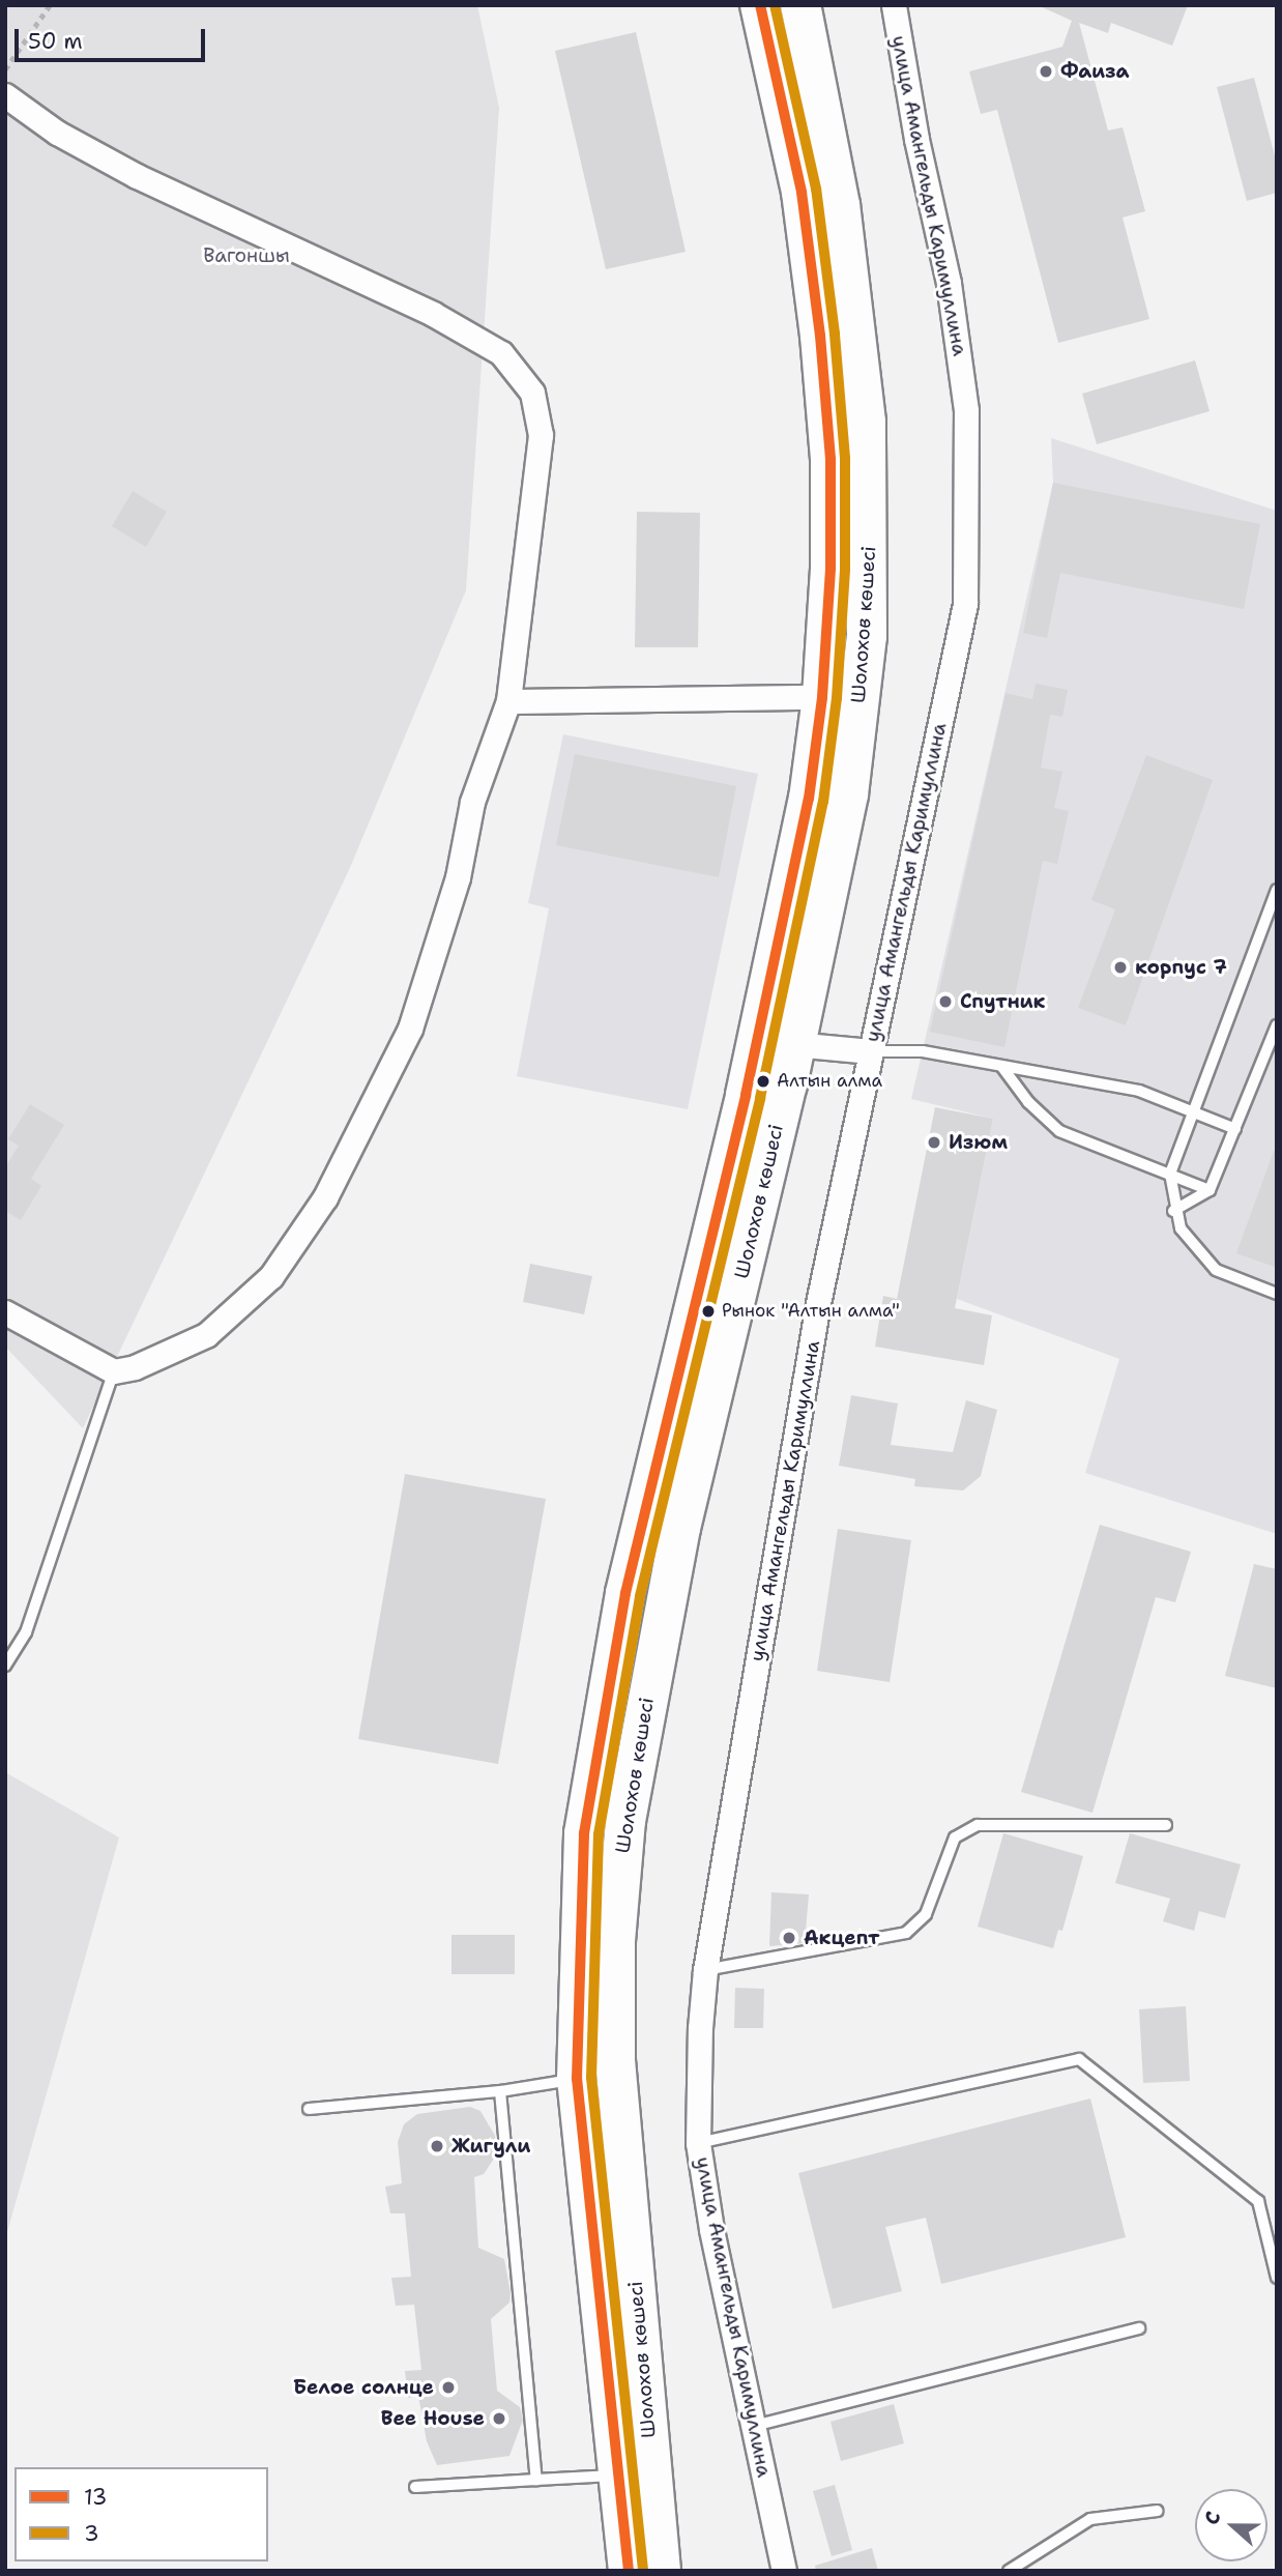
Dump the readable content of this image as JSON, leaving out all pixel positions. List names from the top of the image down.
{
  "streets": {
    "highway": ["Шолохов көшесі"],
    "street": ["улица Амангельды Каримуллина"]
  },
  "parks": ["Вагоншы"],
  "places": [
    "Фаиза",
    "корпус 7",
    "Спутник",
    "Алтын алма",
    "Изюм",
    "Рынок \"Алтын алма\"",
    "Акцепт",
    "Жигули",
    "Белое солнце",
    "Bee House"
  ],
  "lines": ["transit line 13", "transit line 3"],
  "legend": ["13", "3"],
  "scale_bar": "50 m",
  "north": "left"
}
